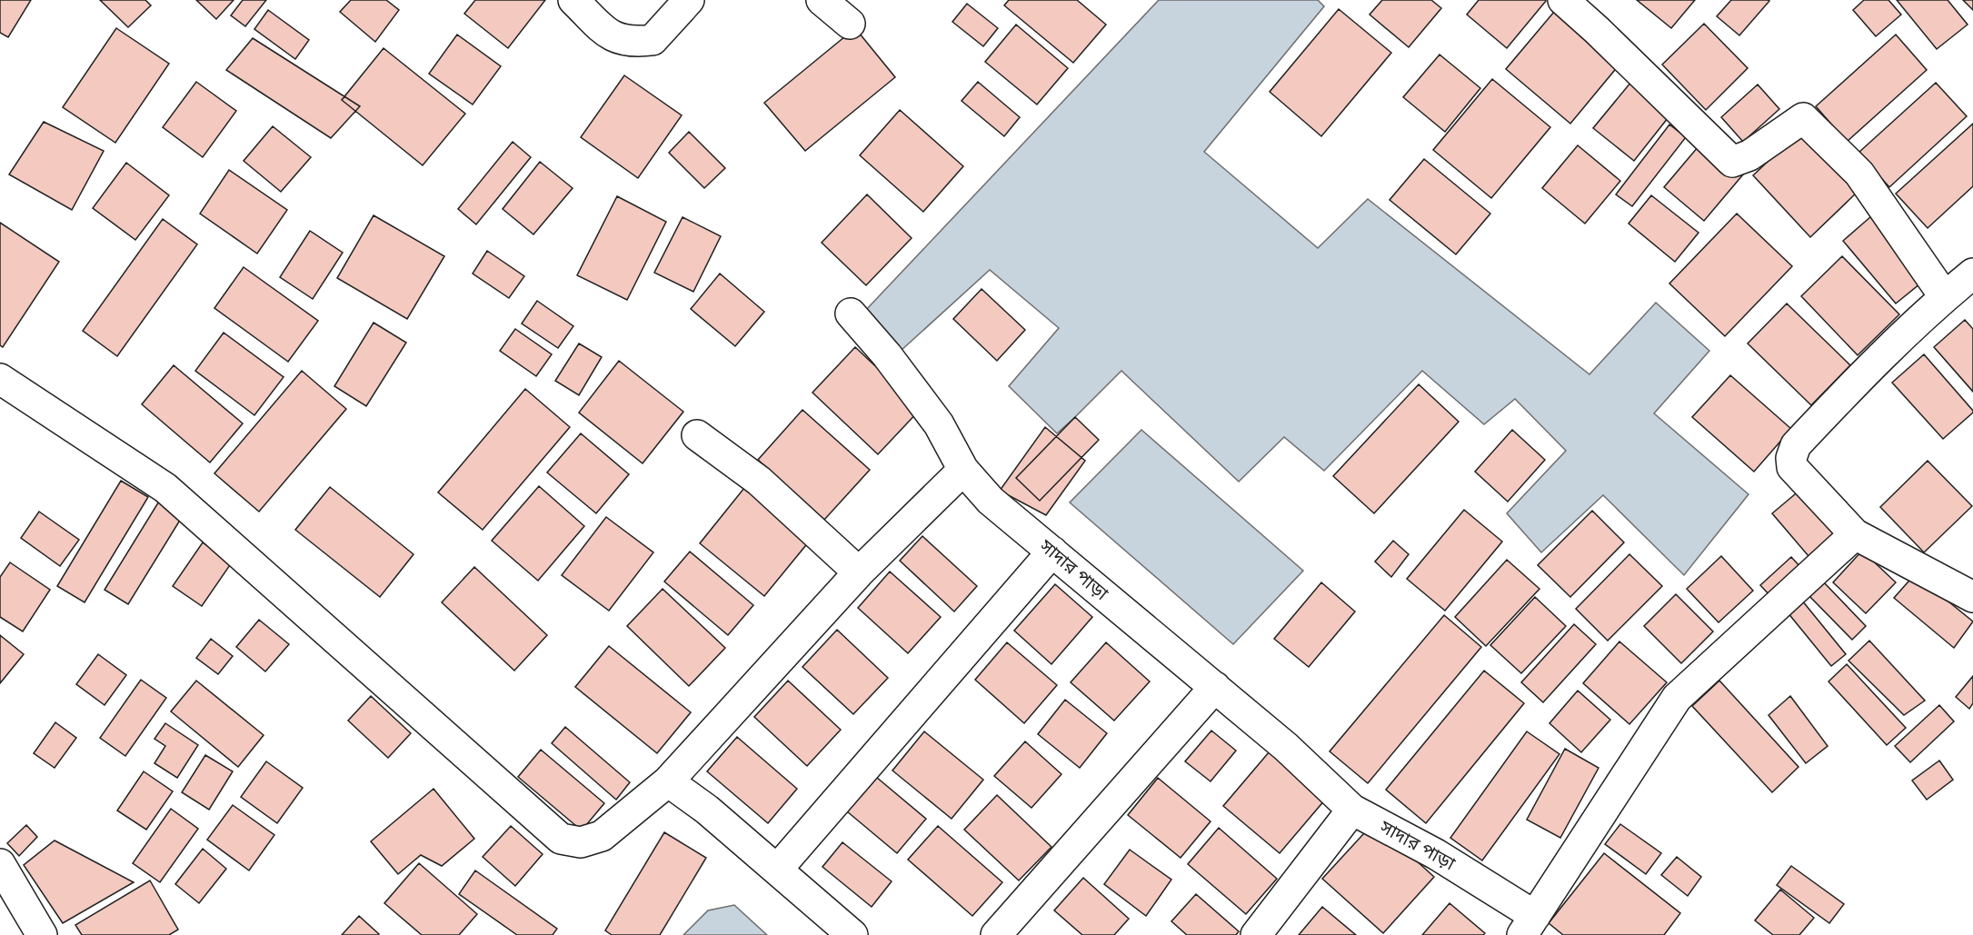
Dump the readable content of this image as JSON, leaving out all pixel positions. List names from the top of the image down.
{
  "streets": {
    "street": ["সাদার পাড়া"]
  }
}
